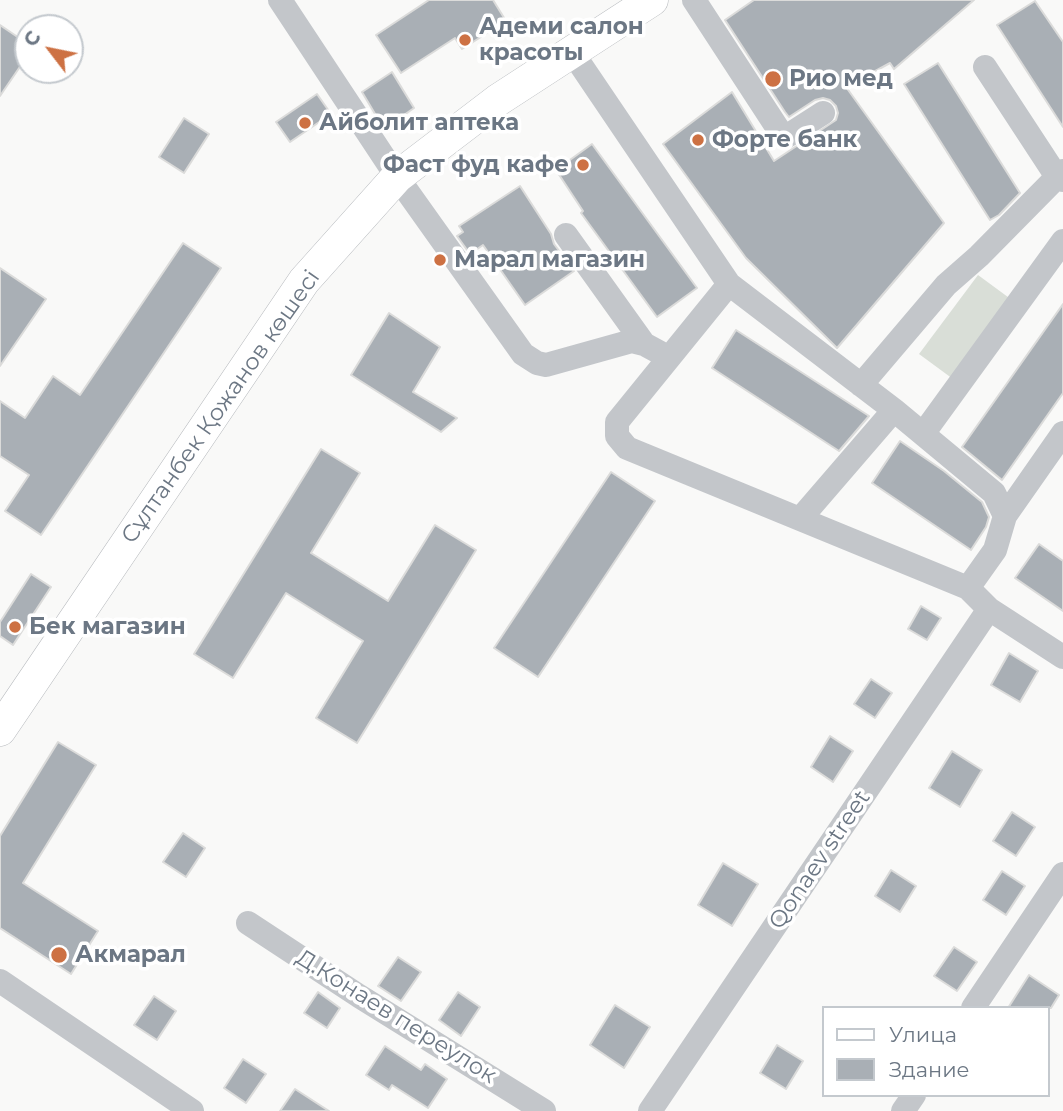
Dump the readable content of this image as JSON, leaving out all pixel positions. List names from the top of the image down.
{
  "streets": {
    "main road": ["Сұлтанбек Қожанов көшесі"],
    "street": ["Qonaev street", "Д.Конаев переулок"]
  },
  "places": [
    "Адеми салон красоты",
    "Рио мед",
    "Айболит аптека",
    "Форте банк",
    "Фаст фуд кафе",
    "Марал магазин",
    "Бек магазин",
    "Акмарал"
  ],
  "legend": ["Улица", "Здание"],
  "north": "top left"
}
